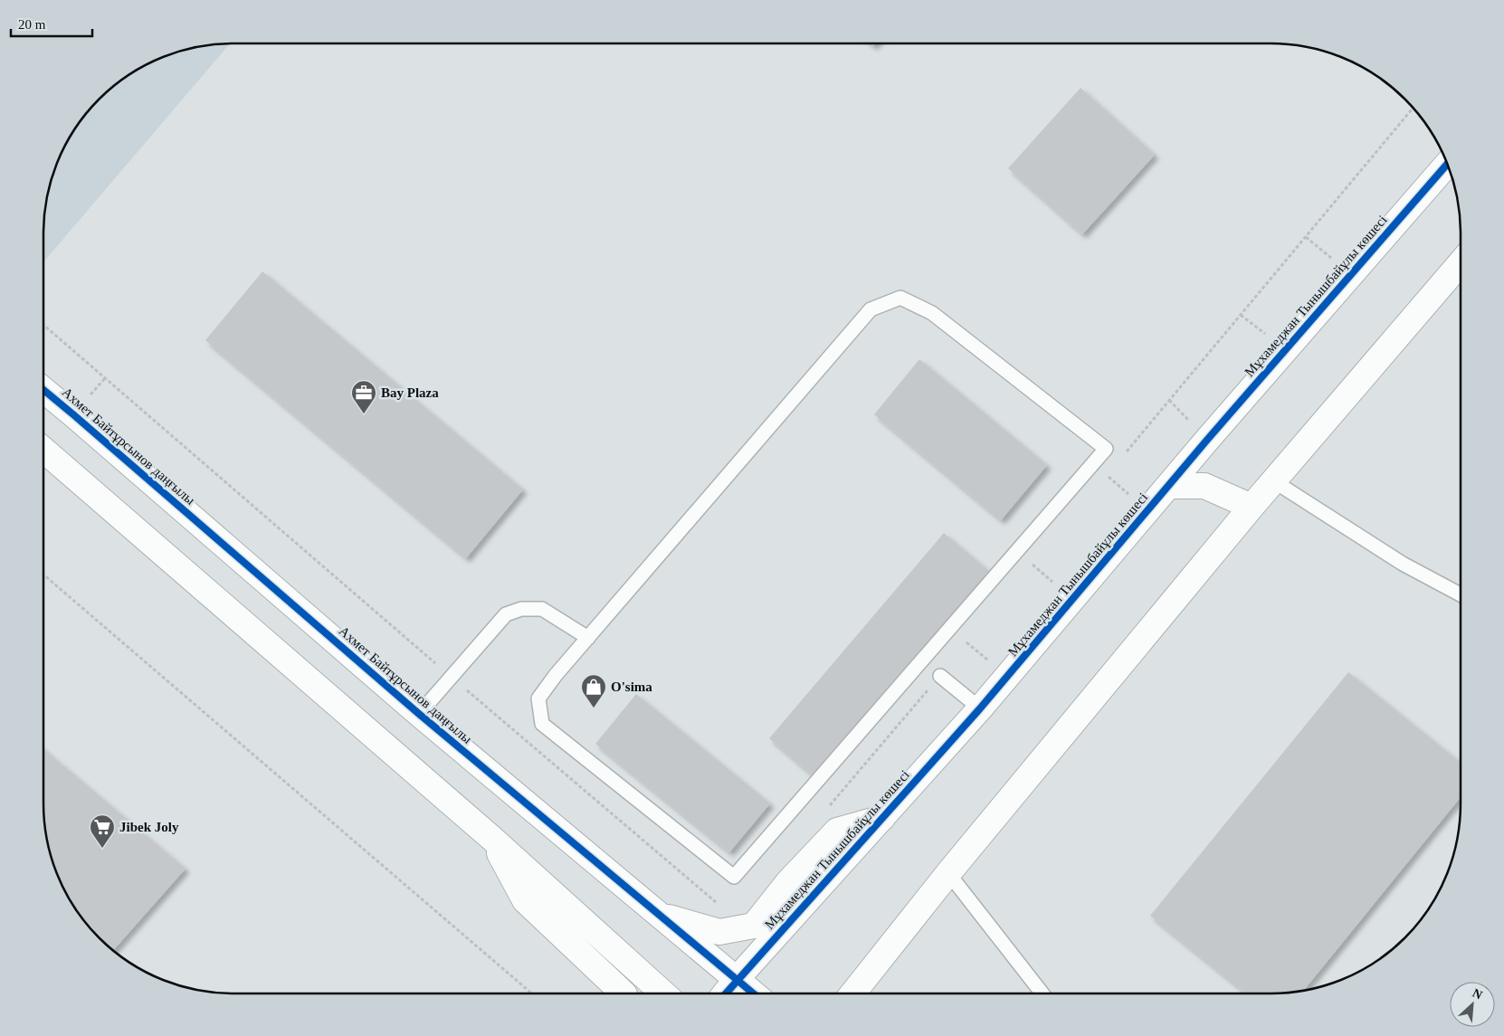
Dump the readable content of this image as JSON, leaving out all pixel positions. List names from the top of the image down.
{
  "streets": {
    "street": ["Мұхамеджан Тынышбайұлы көшесі", "Ахмет Байтұрсынов даңғылы"]
  },
  "crossings": [
    ["Мұхамеджан Тынышбайұлы көшесі", "Ахмет Байтұрсынов даңғылы"]
  ],
  "places": {
    "office": ["Bay Plaza"],
    "shop": ["O'sima"],
    "supermarket": ["Jibek Joly"]
  },
  "scale_bar": "20 m",
  "north": "top right"
}
